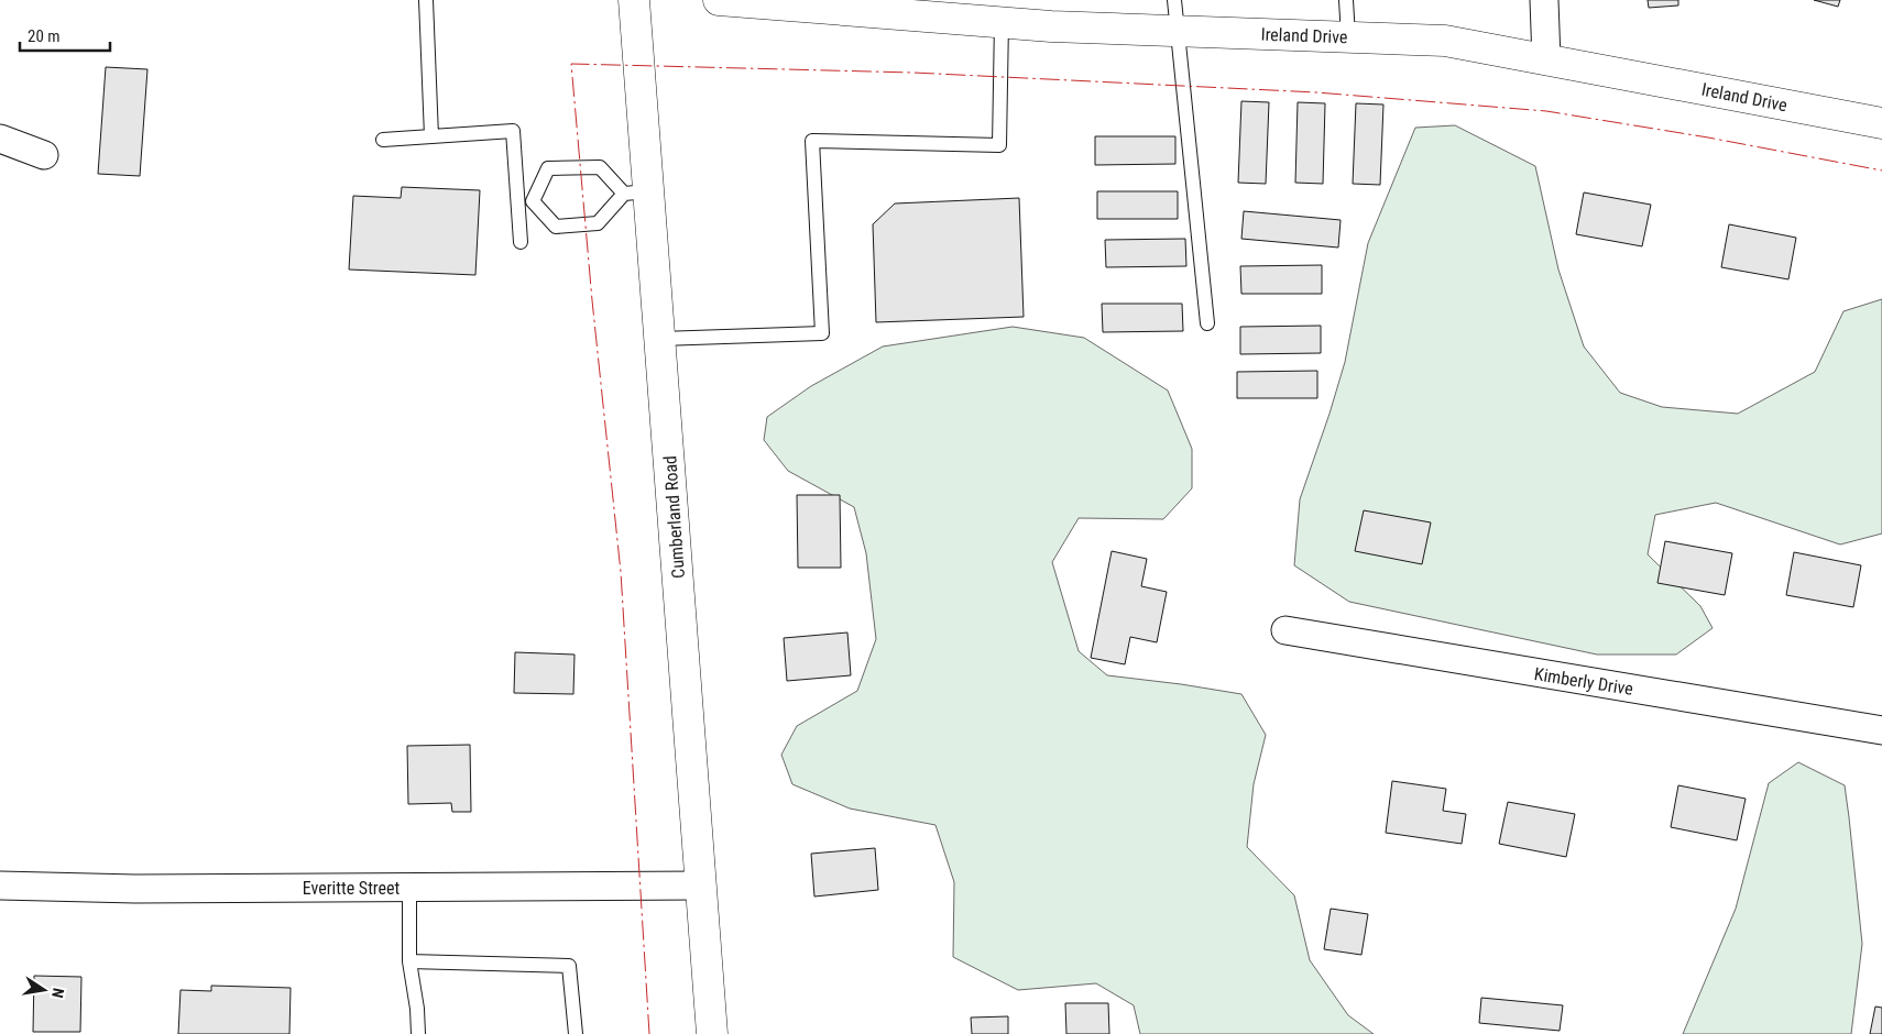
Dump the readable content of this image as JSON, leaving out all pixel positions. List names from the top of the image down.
{
  "streets": {
    "main road": ["Ireland Drive", "Cumberland Road"],
    "street": ["Kimberly Drive", "Everitte Street"]
  },
  "crossings": [
    ["Cumberland Road", "Everitte Street"]
  ],
  "scale_bar": "20 m",
  "north": "right"
}
